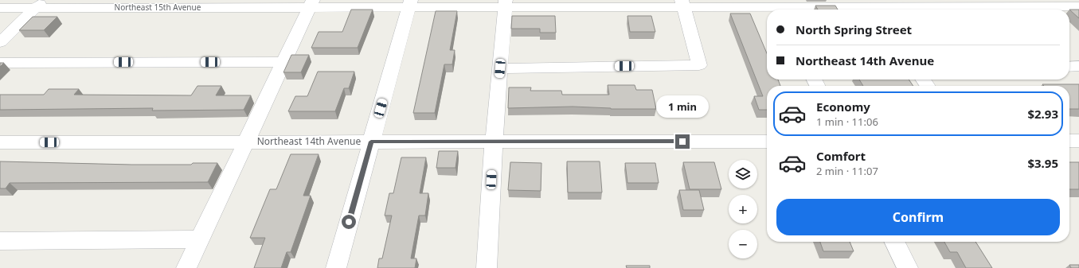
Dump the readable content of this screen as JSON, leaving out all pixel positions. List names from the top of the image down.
{
  "streets": {
    "street": ["Northeast 15th Avenue", "Northeast 14th Avenue"]
  },
  "page": {
    "banner": ["North Spring Street", "Northeast 14th Avenue"],
    "list": [
      {
        "name": "Economy",
        "note": "1 min · 11:06",
        "value": "$2.93"
      },
      {
        "name": "Comfort",
        "note": "2 min · 11:07",
        "value": "$3.95"
      }
    ],
    "bubble": "1 min",
    "map_buttons": ["+", "−"],
    "buttons": "Confirm"
  }
}
